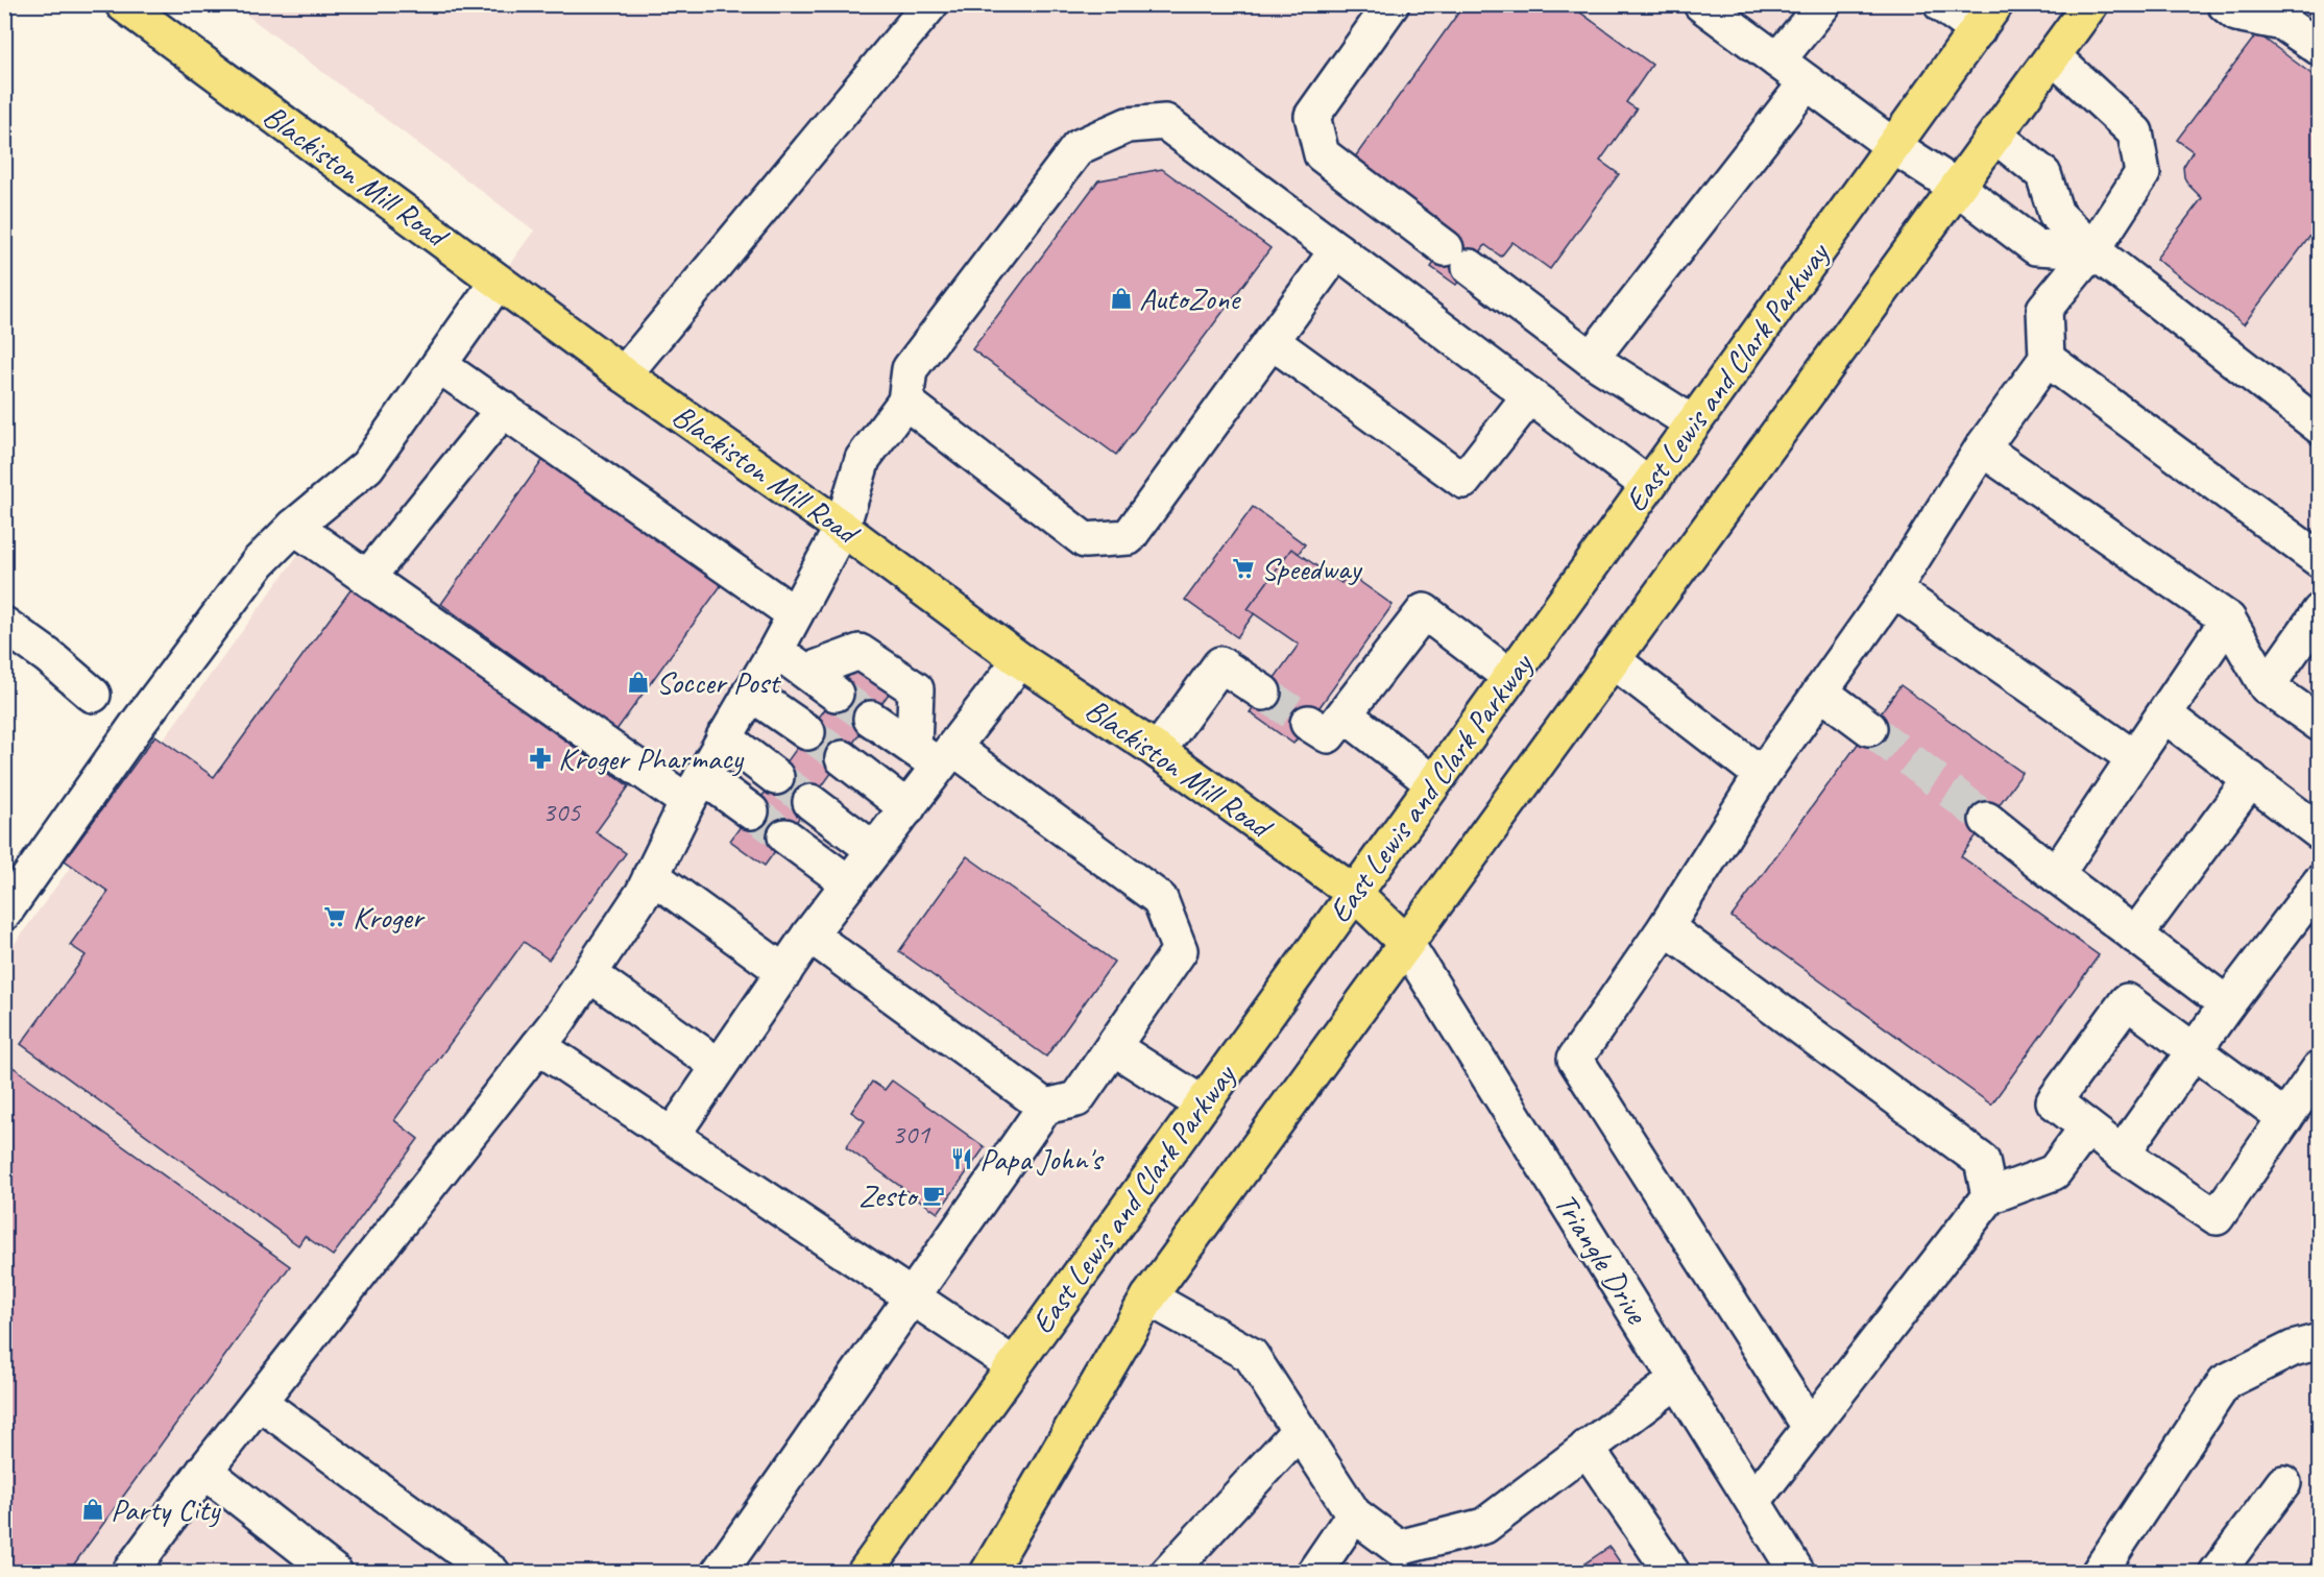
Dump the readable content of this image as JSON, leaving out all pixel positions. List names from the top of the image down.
{
  "streets": {
    "main road": ["Blackiston Mill Road", "East Lewis and Clark Parkway"],
    "street": ["Triangle Drive"]
  },
  "crossings": [
    ["Blackiston Mill Road", "East Lewis and Clark Parkway"],
    ["Blackiston Mill Road", "Triangle Drive"]
  ],
  "places": {
    "shop": ["AutoZone", "Soccer Post", "Party City"],
    "supermarket": ["Speedway", "Kroger"],
    "pharmacy": ["Kroger Pharmacy"],
    "restaurant": ["Papa John's"],
    "cafe": ["Zesto"]
  },
  "house_numbers": ["305", "301"]
}
